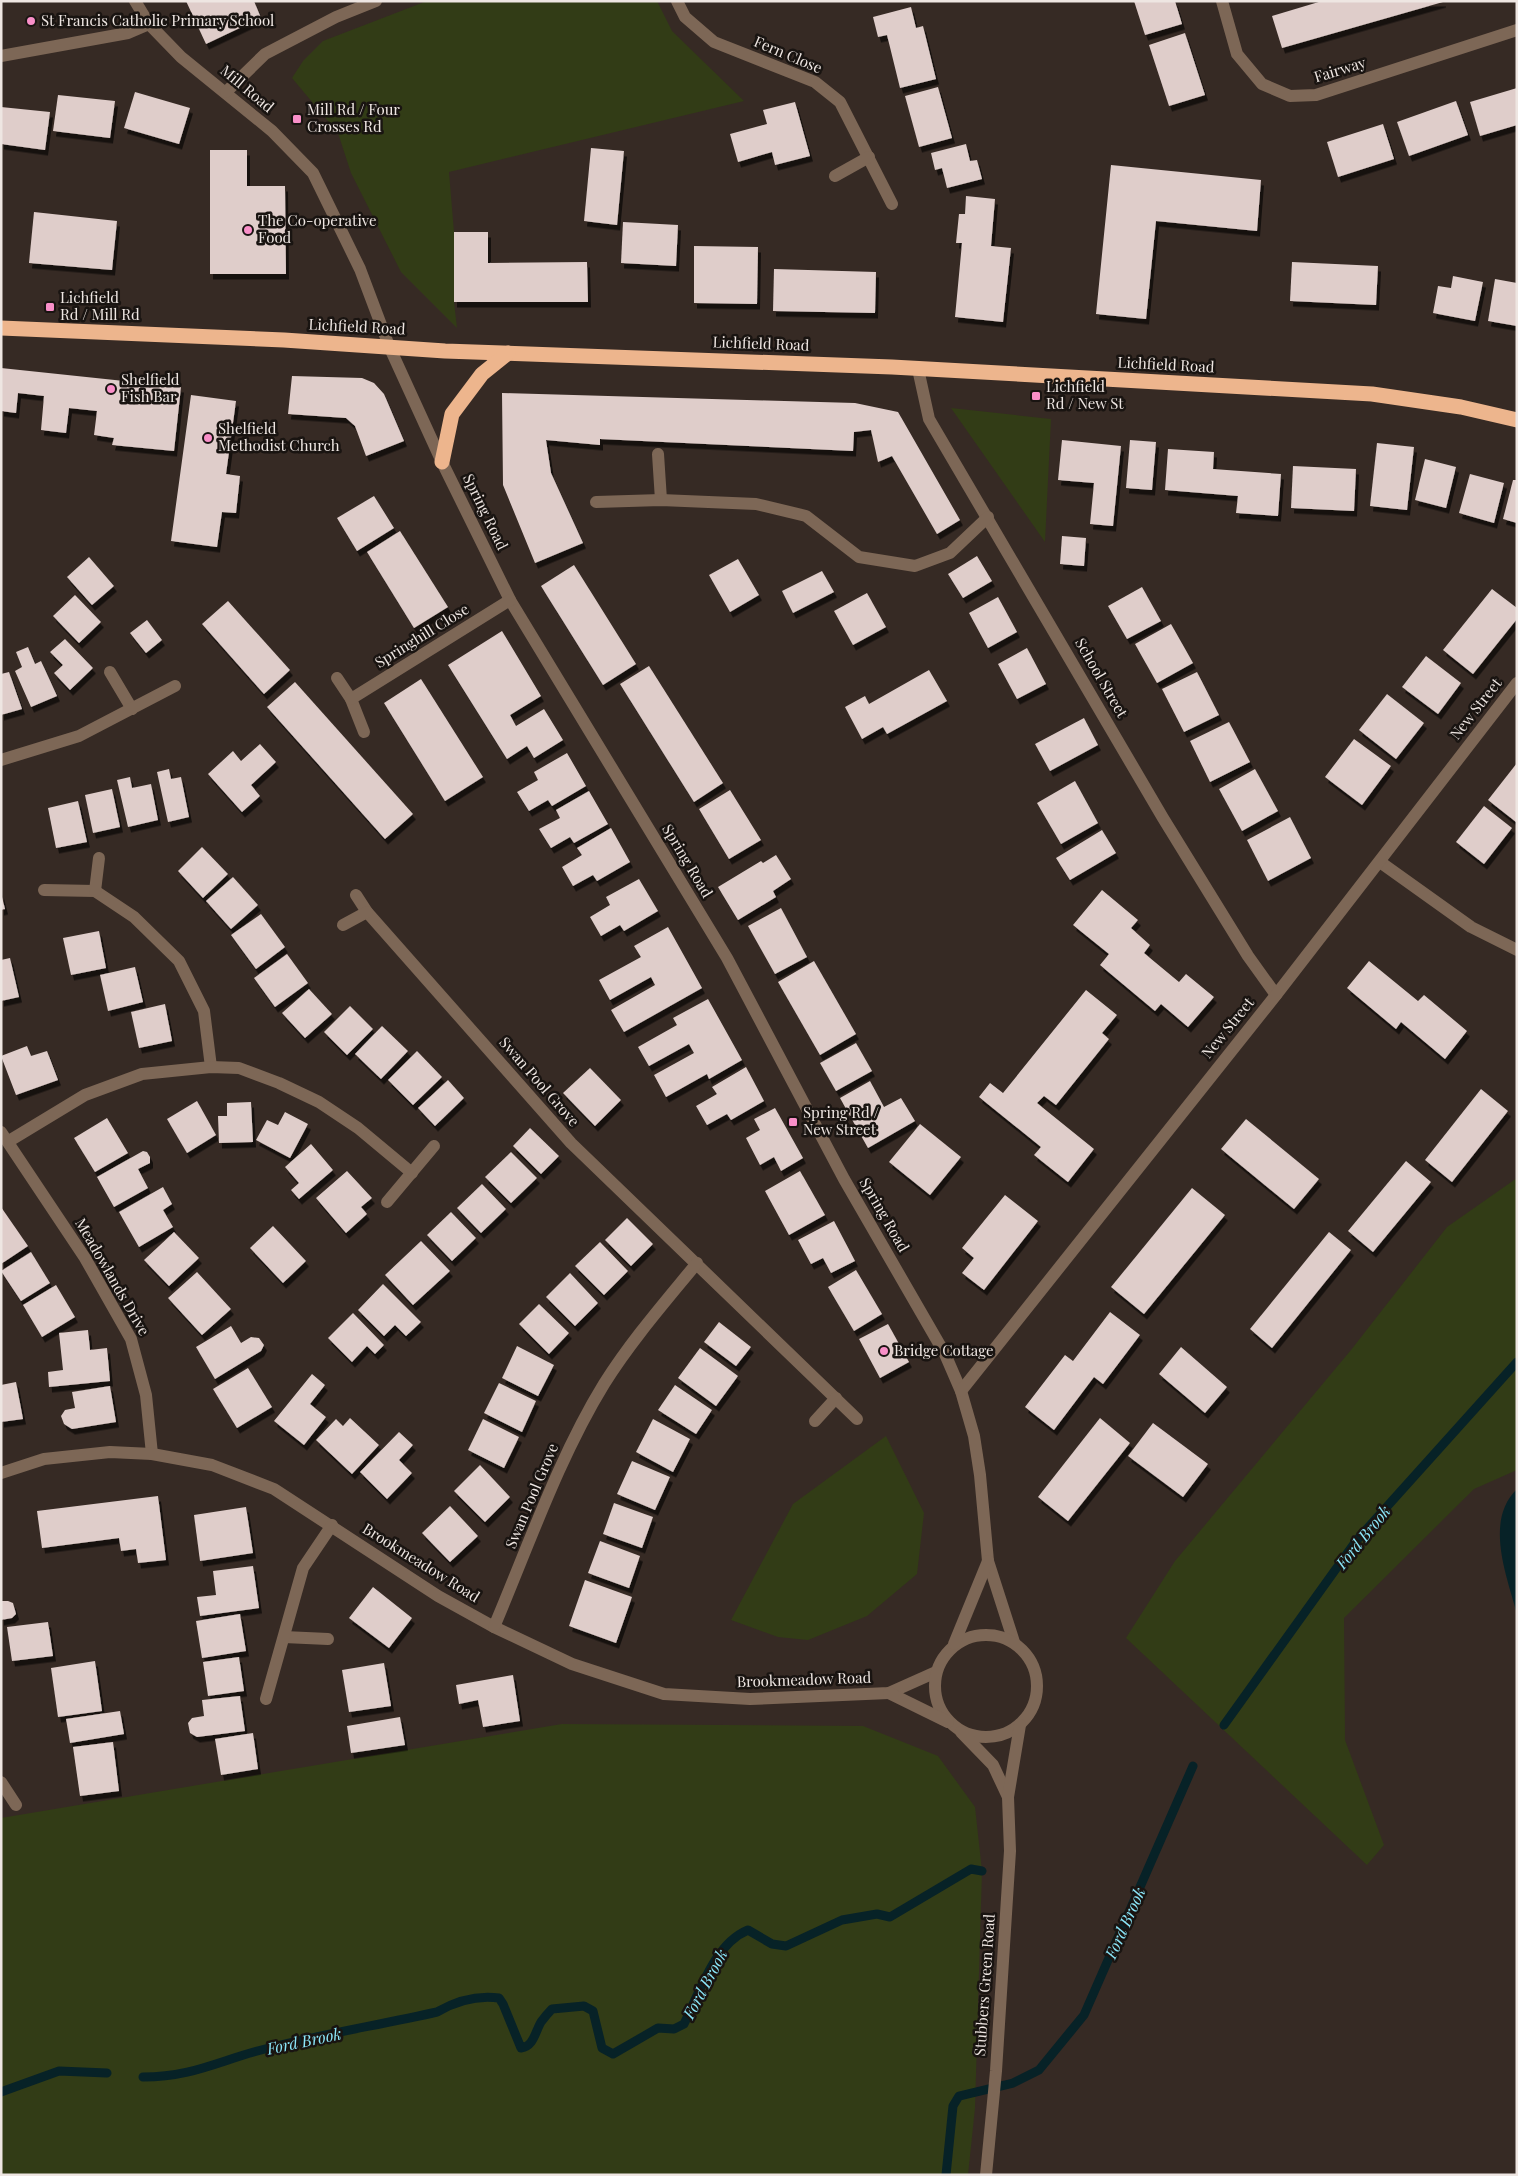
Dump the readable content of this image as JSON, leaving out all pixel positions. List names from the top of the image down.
{
  "streets": {
    "highway": ["Lichfield Road"],
    "street": [
      "Fern Close",
      "Fairway",
      "Mill Road",
      "Spring Road",
      "Springhill Close",
      "School Street",
      "New Street",
      "Swan Pool Grove",
      "Meadowlands Drive",
      "Brookmeadow Road",
      "Stubbers Green Road"
    ]
  },
  "crossings": [
    ["Mill Road", "Lichfield Road"],
    ["Mill Road", "Spring Road"],
    ["Lichfield Road", "Spring Road"],
    ["Lichfield Road", "School Street"],
    ["Spring Road", "Springhill Close"],
    ["Spring Road", "New Street"],
    ["School Street", "New Street"],
    ["Swan Pool Grove", "Brookmeadow Road"],
    ["Meadowlands Drive", "Brookmeadow Road"],
    ["Brookmeadow Road", "Stubbers Green Road"]
  ],
  "water": ["Ford Brook"],
  "places": {
    "other": [
      "St Francis Catholic Primary School",
      "The Co-operative Food",
      "Shelfield Fish Bar",
      "Shelfield Methodist Church",
      "Bridge Cottage"
    ],
    "transit": [
      "Mill Rd / Four Crosses Rd",
      "Lichfield Rd / Mill Rd",
      "Lichfield Rd / New St",
      "Spring Rd / New Street"
    ]
  }
}
